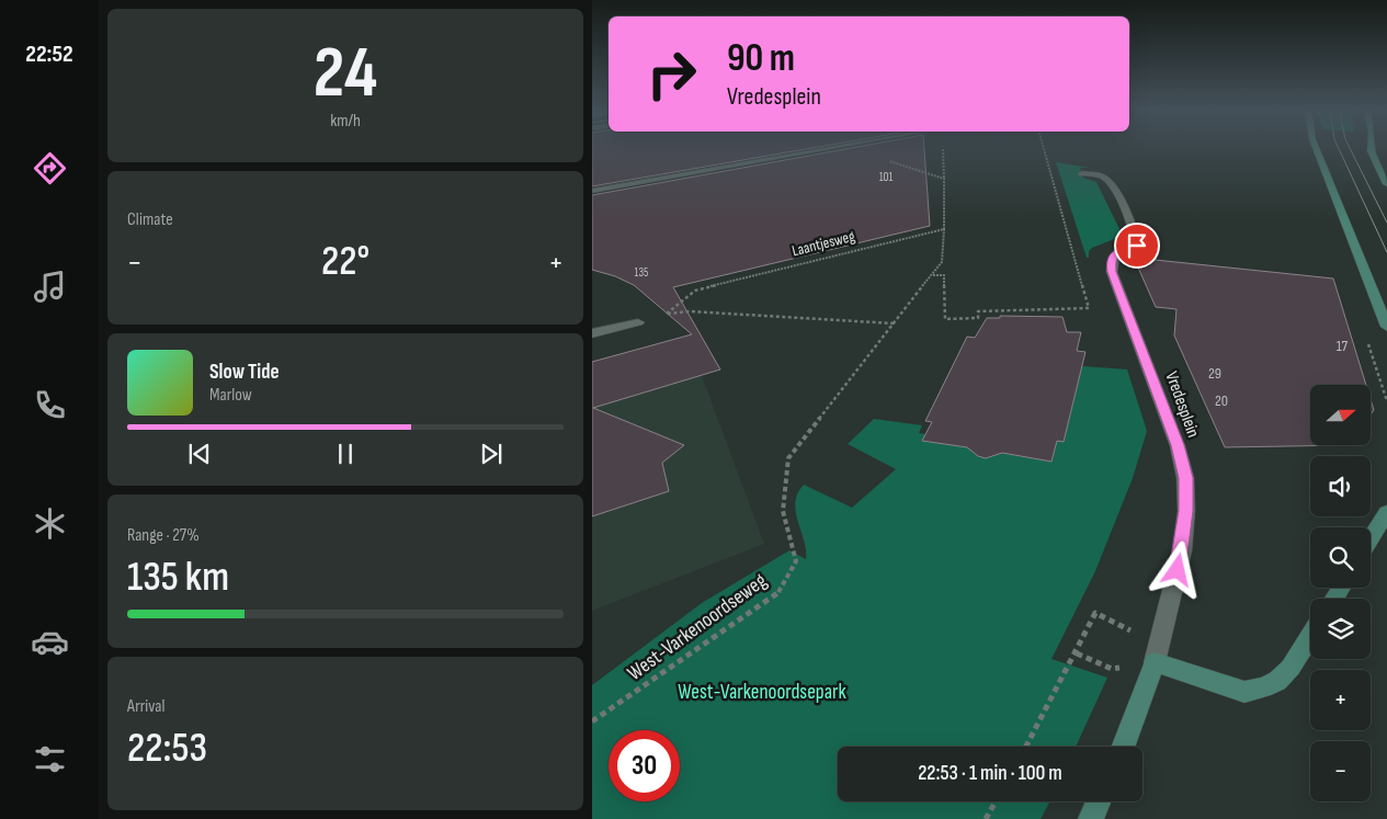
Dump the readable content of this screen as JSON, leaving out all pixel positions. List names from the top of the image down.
{
  "streets": {
    "street": ["Vredesplein"],
    "path": ["Laantjesweg", "West-Varkenoordseweg"]
  },
  "parks": ["West-Varkenoordsepark"],
  "house_numbers": [
    "101",
    "135",
    "17",
    "29",
    "20"
  ],
  "north": "right",
  "page": {
    "tabs": "22:52",
    "tile": [
      ["24", "km/h"],
      "Climate",
      ["Range · 27%", "135 km"],
      ["Arrival", "22:53"]
    ],
    "turn": ["90 m", "Vredesplein"],
    "heat": ["−", "22°", "+"],
    "song": ["Slow Tide", "Marlow"],
    "map_buttons": ["+", "−"],
    "limit": "30",
    "trip": "22:53 · 1 min · 100 m"
  }
}
